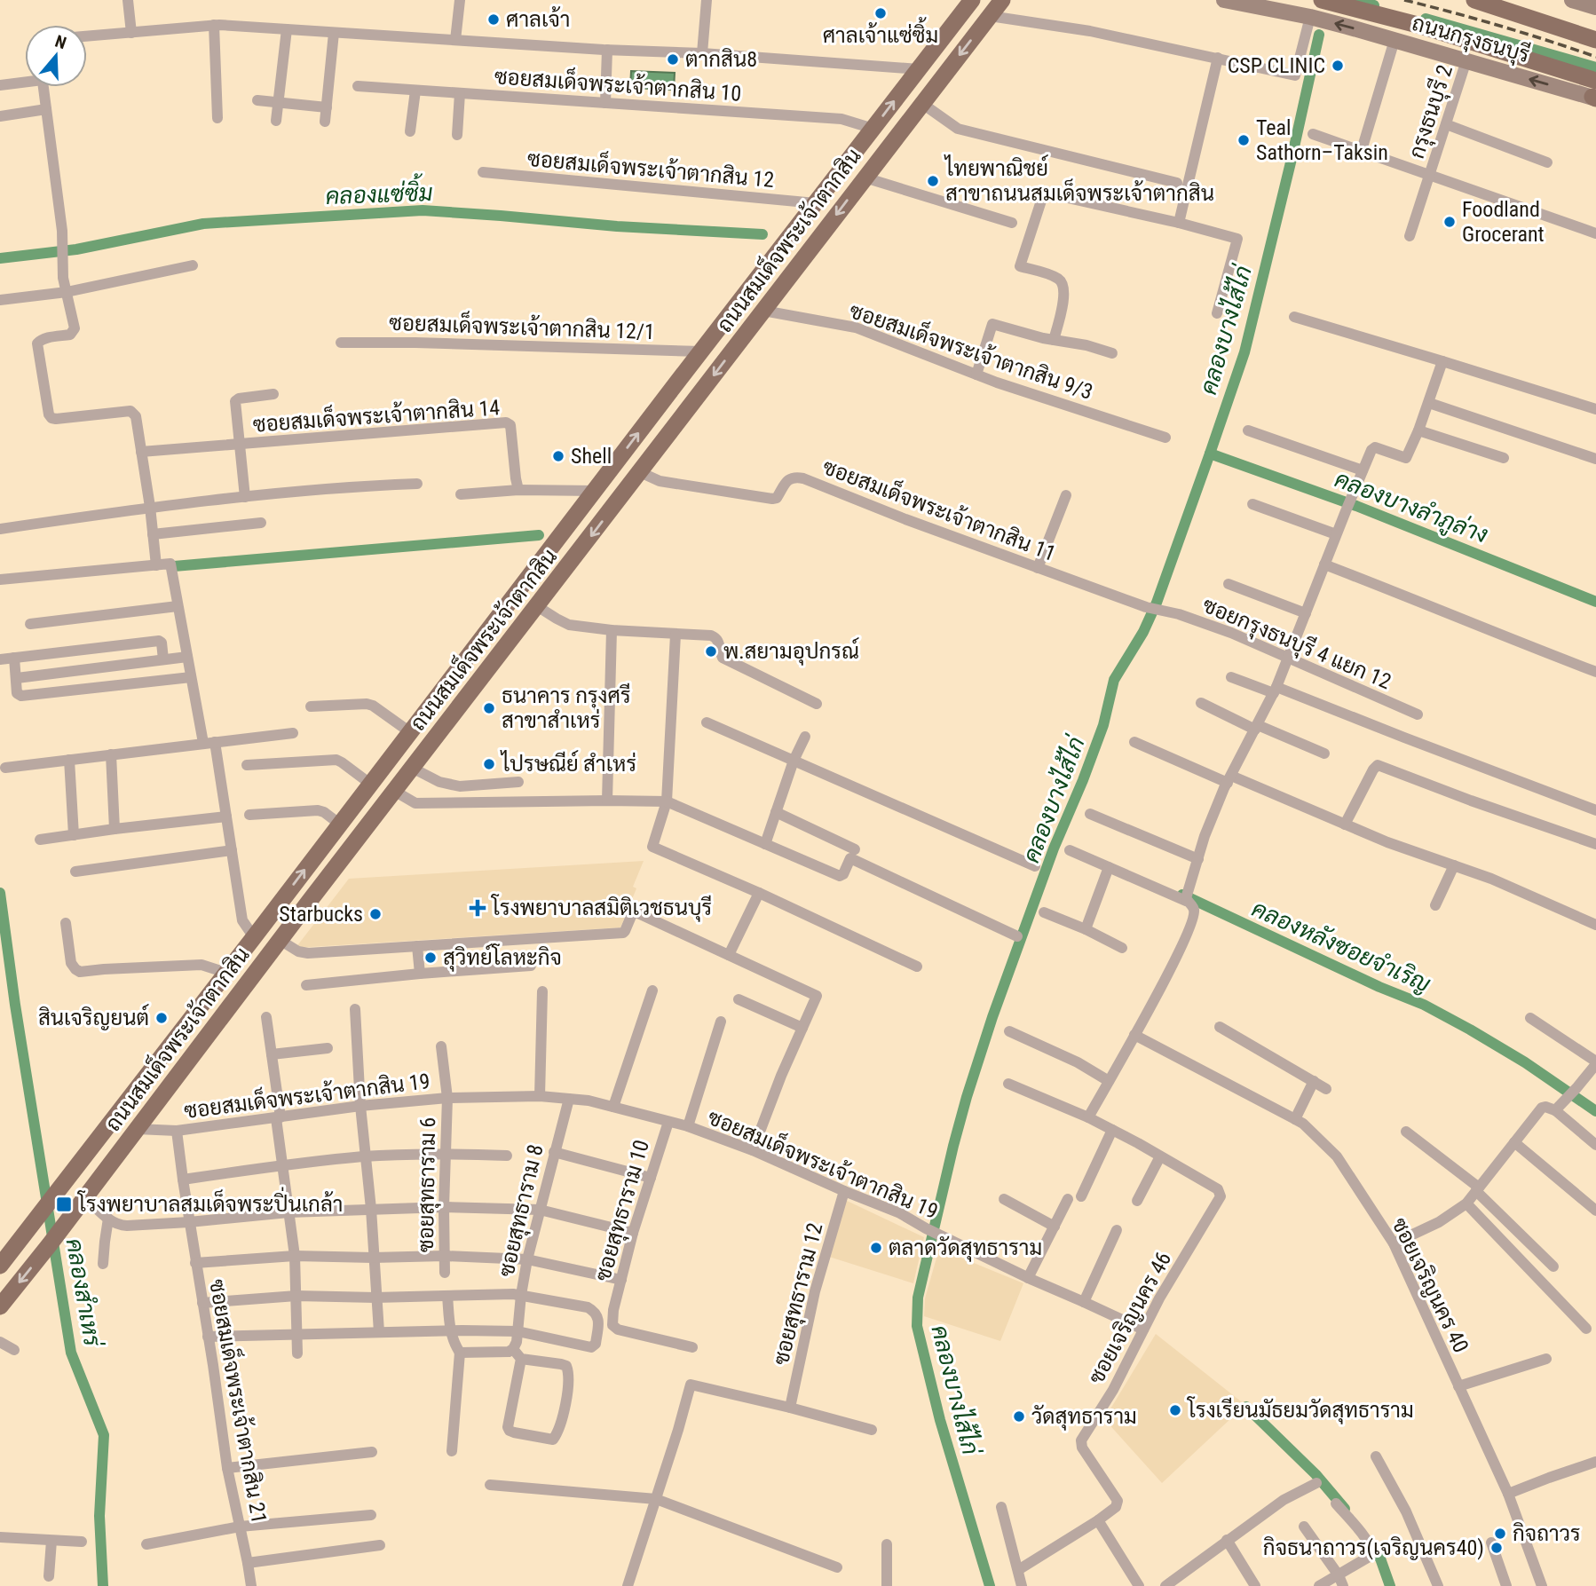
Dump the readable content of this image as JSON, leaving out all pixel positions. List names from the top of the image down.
{
  "streets": {
    "main road": ["ถนนกรุงธนบุรี", "ถนนสมเด็จพระเจ้าตากสิน"],
    "street": [
      "ซอยสมเด็จพระเจ้าตากสิน 10",
      "กรุงธนบุรี 2",
      "ซอยสมเด็จพระเจ้าตากสิน 12",
      "ซอยสมเด็จพระเจ้าตากสิน 12/1",
      "ซอยสมเด็จพระเจ้าตากสิน 9/3",
      "ซอยสมเด็จพระเจ้าตากสิน 14",
      "ซอยสมเด็จพระเจ้าตากสิน 11",
      "ซอยกรุงธนบุรี 4 แยก 12",
      "ซอยสมเด็จพระเจ้าตากสิน 19",
      "ซอยสุทธาราม 6",
      "ซอยสุทธาราม 8",
      "ซอยสุทธาราม 10",
      "ซอยเจริญนคร 40",
      "ซอยสุทธาราม 12",
      "ซอยเจริญนคร 46",
      "ซอยสมเด็จพระเจ้าตากสิน 21"
    ]
  },
  "crossings": [
    ["ถนนกรุงธนบุรี", "กรุงธนบุรี 2"],
    ["ซอยสมเด็จพระเจ้าตากสิน 10", "ถนนสมเด็จพระเจ้าตากสิน"],
    ["ซอยสมเด็จพระเจ้าตากสิน 12", "ถนนสมเด็จพระเจ้าตากสิน"],
    ["ถนนสมเด็จพระเจ้าตากสิน", "ซอยสมเด็จพระเจ้าตากสิน 12/1"],
    ["ถนนสมเด็จพระเจ้าตากสิน", "ซอยสมเด็จพระเจ้าตากสิน 9/3"],
    ["ถนนสมเด็จพระเจ้าตากสิน", "ซอยสมเด็จพระเจ้าตากสิน 11"],
    ["ถนนสมเด็จพระเจ้าตากสิน", "ซอยสมเด็จพระเจ้าตากสิน 19"],
    ["ซอยสมเด็จพระเจ้าตากสิน 11", "ซอยกรุงธนบุรี 4 แยก 12"],
    ["ซอยสมเด็จพระเจ้าตากสิน 19", "ซอยสุทธาราม 6"],
    ["ซอยสมเด็จพระเจ้าตากสิน 19", "ซอยสุทธาราม 8"],
    ["ซอยสมเด็จพระเจ้าตากสิน 19", "ซอยสุทธาราม 10"],
    ["ซอยสมเด็จพระเจ้าตากสิน 19", "ซอยสุทธาราม 12"],
    ["ซอยสมเด็จพระเจ้าตากสิน 19", "ซอยเจริญนคร 46"],
    ["ซอยสมเด็จพระเจ้าตากสิน 19", "ซอยสมเด็จพระเจ้าตากสิน 21"]
  ],
  "water": [
    "คลองแซ่ซิ้ม",
    "คลองบางไส้ไก่",
    "คลองบางลำภูล่าง",
    "คลองหลังซอยจำเริญ",
    "คลองสำเหร่"
  ],
  "places": {
    "other": [
      "ศาลเจ้าแซ่ซิ้ม",
      "ศาลเจ้า",
      "ตากสิน8",
      "CSP CLINIC",
      "Teal Sathorn–Taksin",
      "ไทยพาณิชย์ สาขาถนนสมเด็จพระเจ้าตากสิน",
      "Foodland Grocerant",
      "Shell",
      "พ.สยามอุปกรณ์",
      "ธนาคาร กรุงศรี สาขาสำเหร่",
      "ไปรษณีย์ สำเหร่",
      "Starbucks",
      "สุวิทย์โลหะกิจ",
      "สินเจริญยนต์",
      "ตลาดวัดสุทธาราม",
      "โรงเรียนมัธยมวัดสุทธาราม",
      "วัดสุทธาราม",
      "กิจถาวร",
      "กิจธนาถาวร(เจริญนคร40)"
    ],
    "health": ["โรงพยาบาลสมิติเวชธนบุรี"],
    "transit": ["โรงพยาบาลสมเด็จพระปิ่นเกล้า"]
  },
  "north": "top"
}
